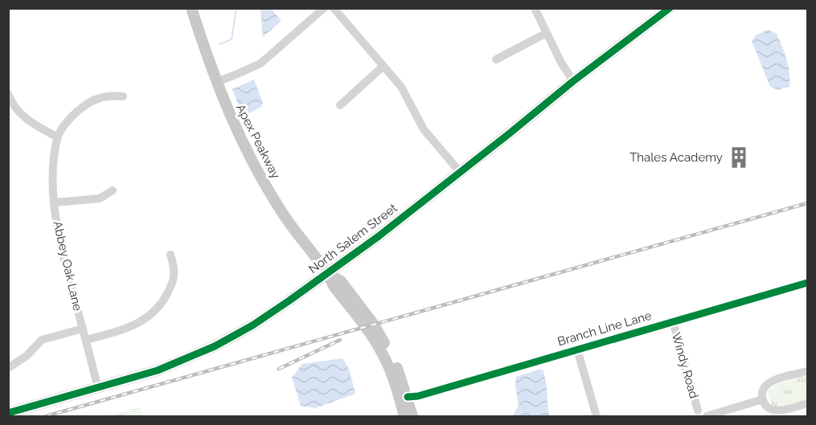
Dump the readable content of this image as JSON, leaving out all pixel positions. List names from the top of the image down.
{
  "streets": {
    "main road": ["Apex Peakway", "North Salem Street"],
    "street": ["Abbey Oak Lane", "Branch Line Lane", "Windy Road"]
  },
  "crossings": [
    ["Apex Peakway", "North Salem Street"],
    ["Apex Peakway", "Branch Line Lane"],
    ["North Salem Street", "Abbey Oak Lane"],
    ["Branch Line Lane", "Windy Road"]
  ],
  "places": {
    "building": ["Thales Academy"]
  }
}
